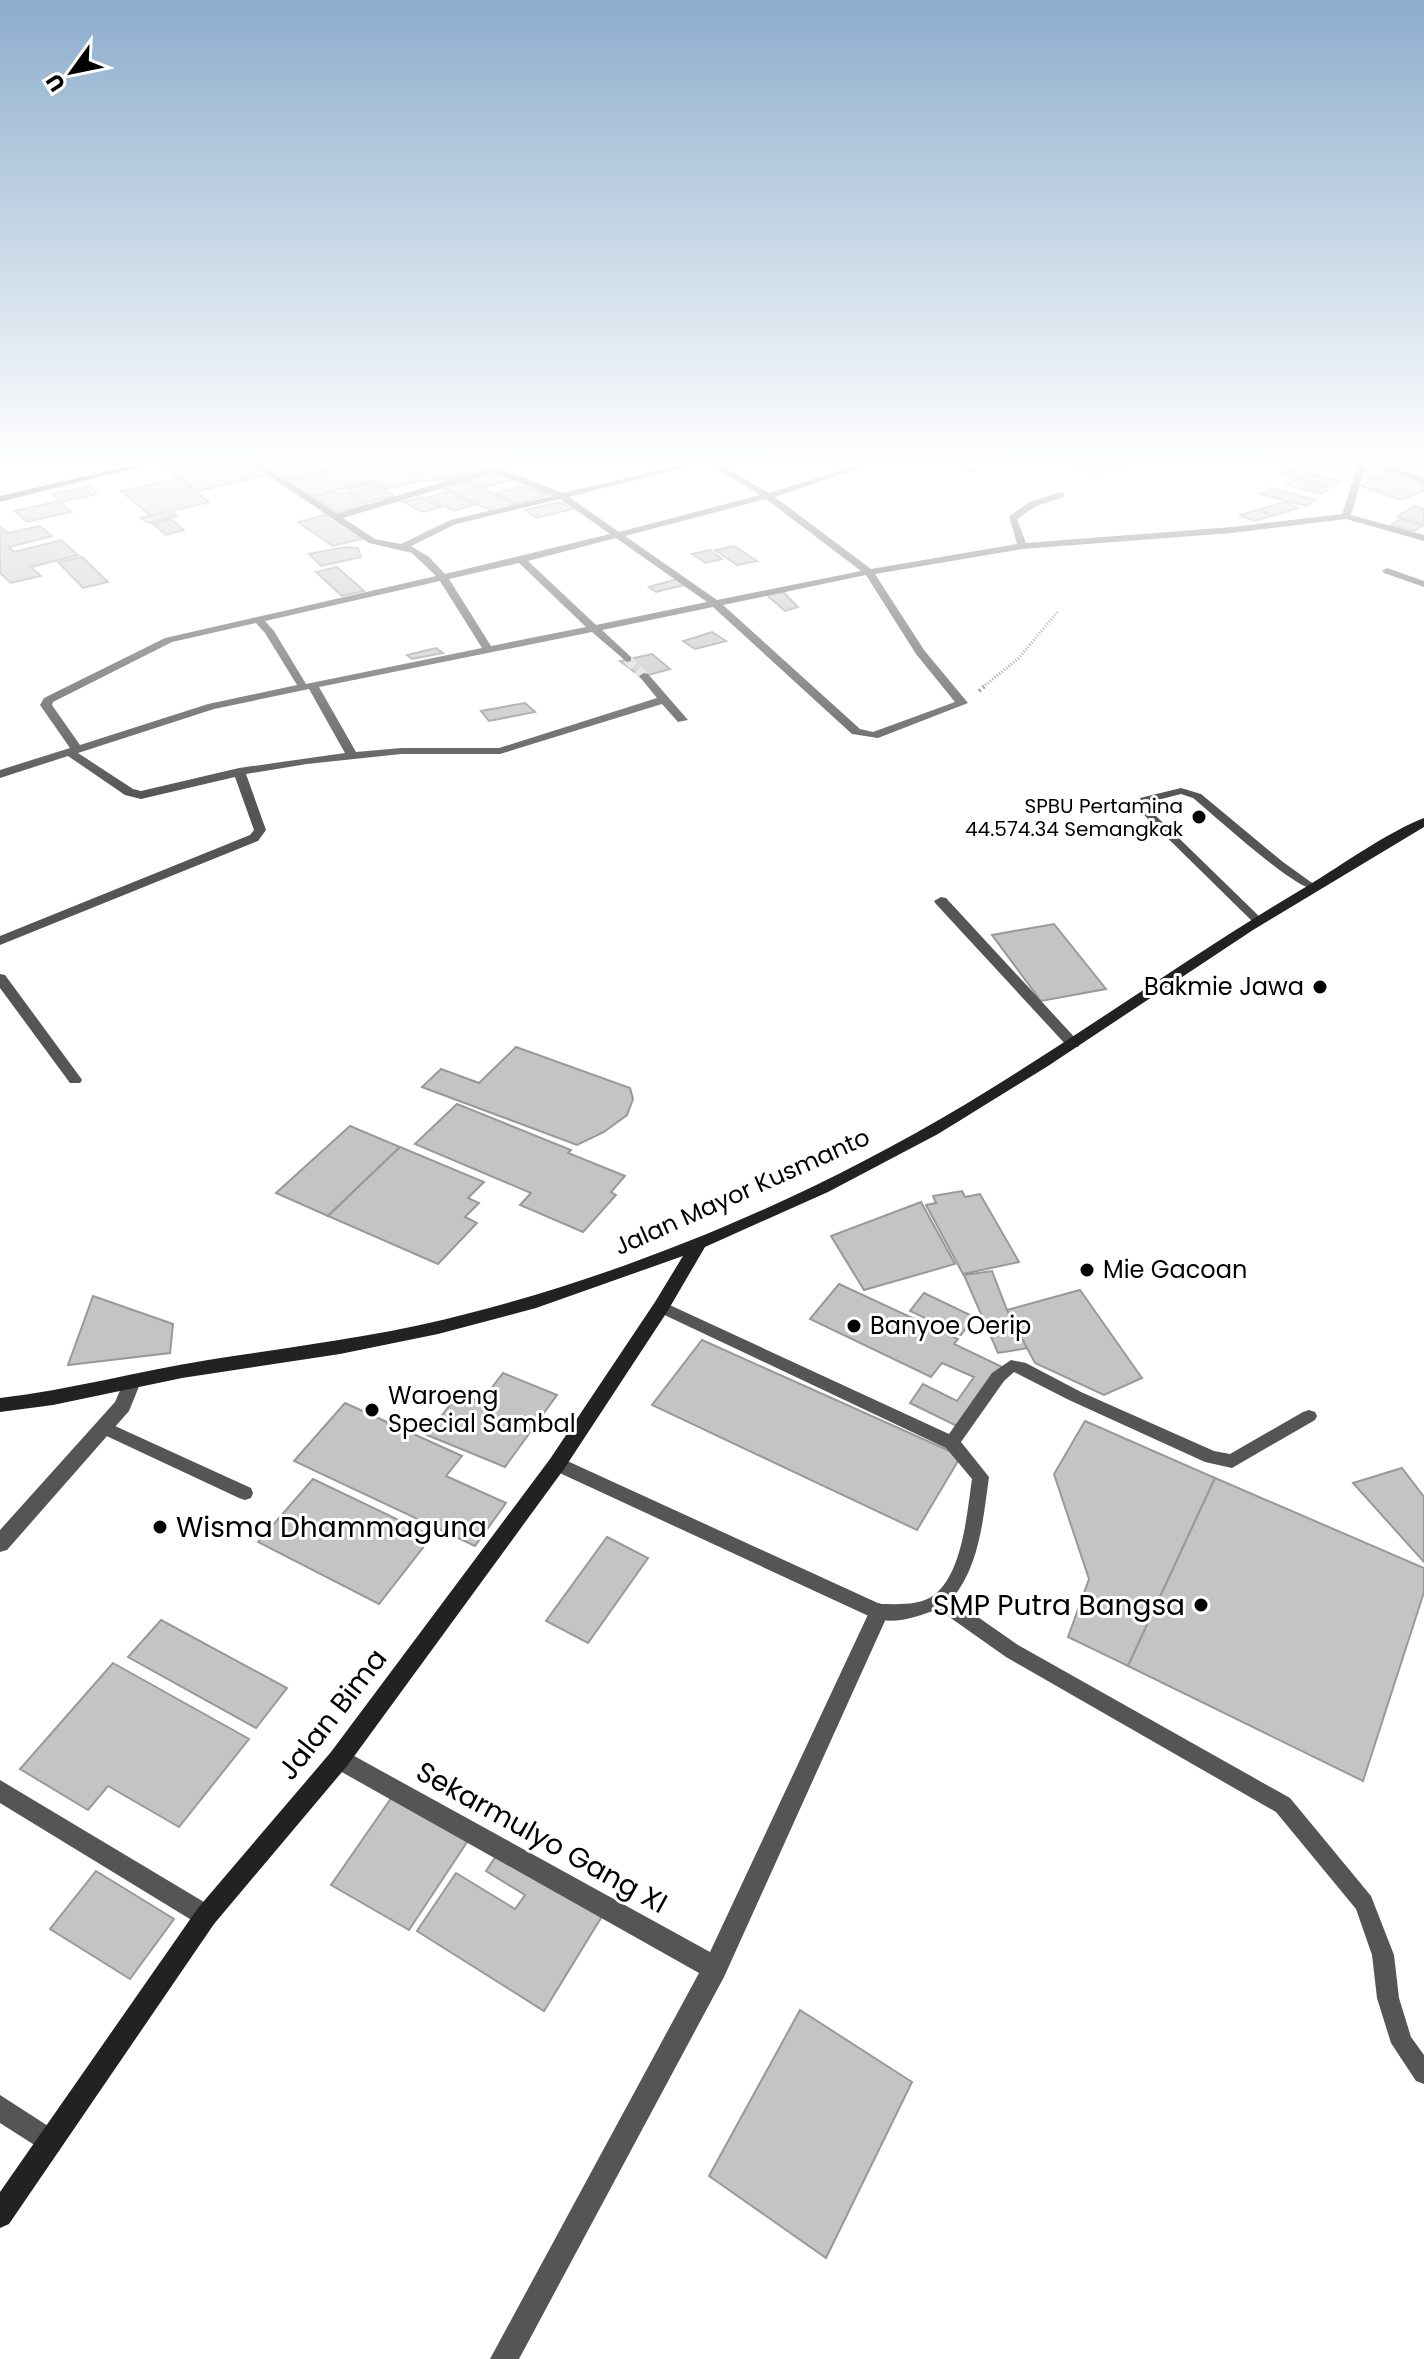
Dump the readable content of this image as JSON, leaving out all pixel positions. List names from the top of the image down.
{
  "streets": {
    "main road": ["Jalan Mayor Kusmanto", "Jalan Bima"],
    "street": ["Sekarmulyo Gang XI"]
  },
  "crossings": [
    ["Jalan Mayor Kusmanto", "Jalan Bima"],
    ["Jalan Bima", "Sekarmulyo Gang XI"]
  ],
  "places": [
    "SPBU Pertamina 44.574.34 Semangkak",
    "Bakmie Jawa",
    "Mie Gacoan",
    "Banyoe Oerip",
    "Waroeng Special Sambal",
    "Wisma Dhammaguna",
    "SMP Putra Bangsa"
  ],
  "north": "bottom left"
}
